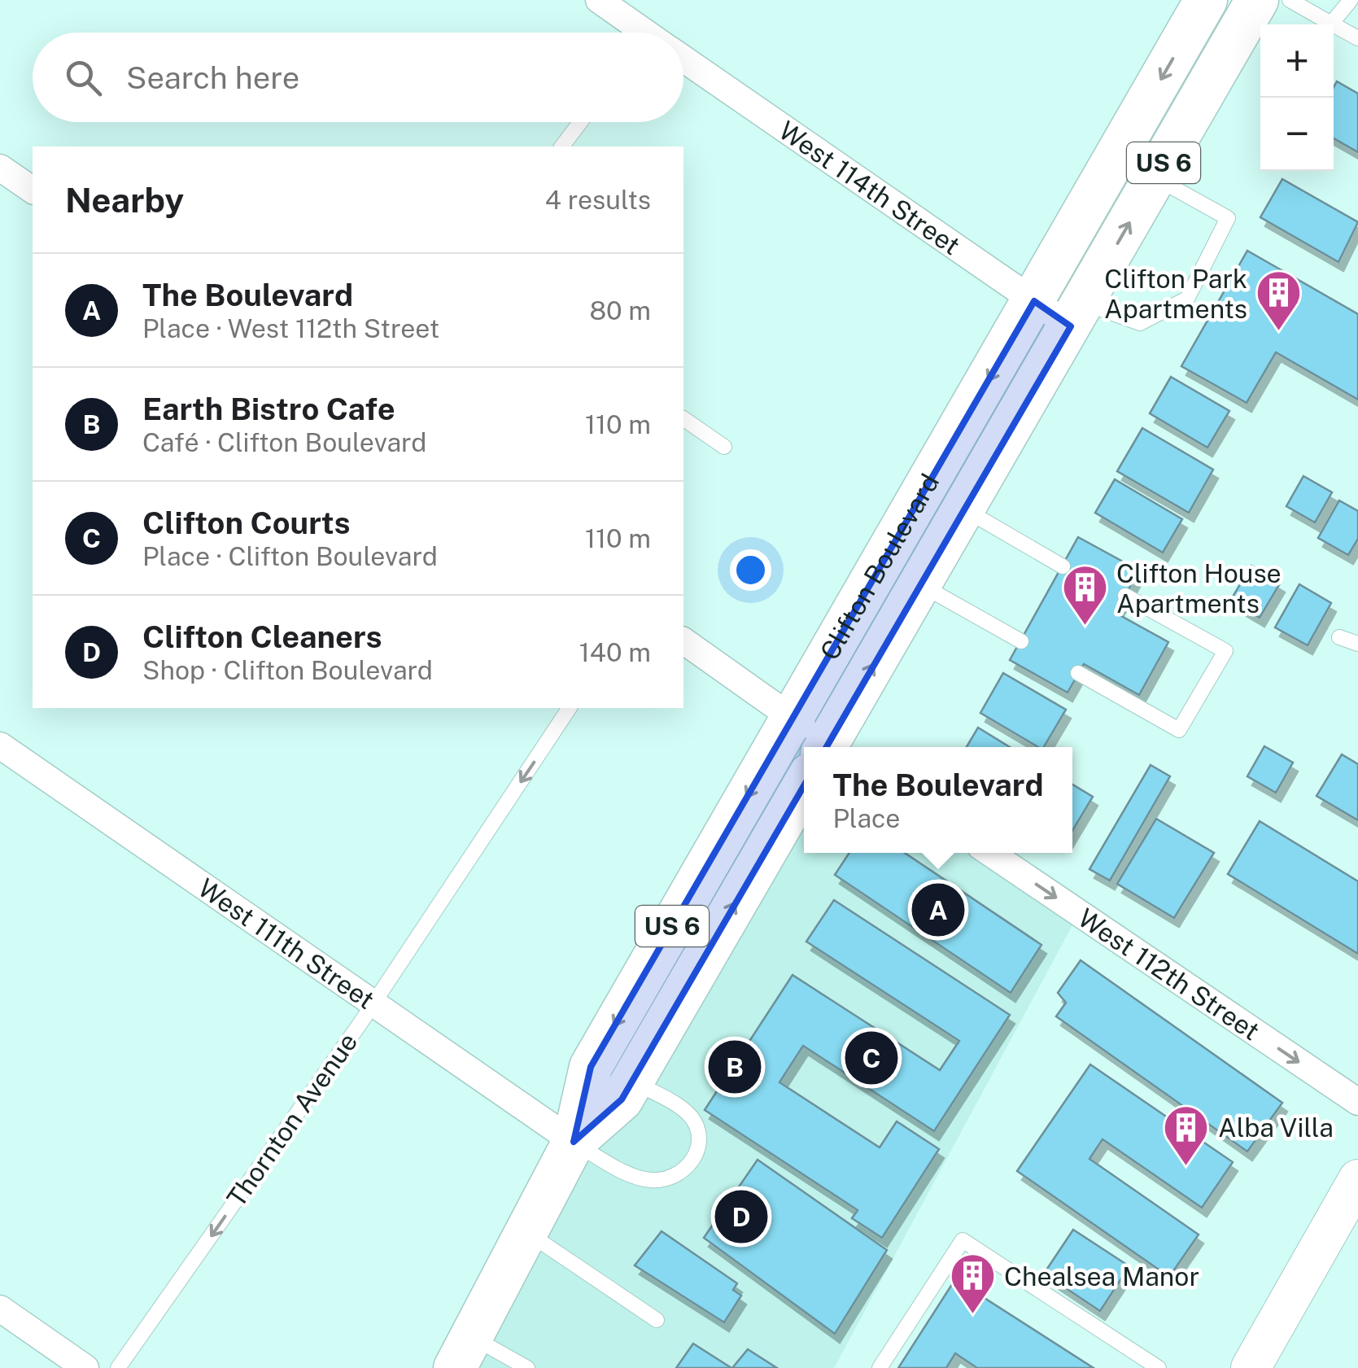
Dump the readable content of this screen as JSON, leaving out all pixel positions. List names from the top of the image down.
{
  "streets": {
    "main road": ["US 6", "Clifton Boulevard"],
    "street": ["West 114th Street", "West 111th Street", "West 112th Street"],
    "lane": ["Thornton Avenue"]
  },
  "crossings": [
    ["West 114th Street", "Clifton Boulevard"],
    ["Clifton Boulevard", "West 111th Street"],
    ["West 111th Street", "Thornton Avenue"]
  ],
  "one_way": ["West 112th Street", "Thornton Avenue"],
  "places": {
    "building": [
      "Clifton Park Apartments",
      "Clifton House Apartments",
      "Alba Villa",
      "Chealsea Manor"
    ]
  },
  "page": {
    "map_buttons": ["+", "−"],
    "search": "Search here",
    "heading": ["Nearby", "4 results"],
    "list": [
      {
        "mark": "A",
        "name": "The Boulevard",
        "note": "Place · West 112th Street",
        "value": "80 m"
      },
      {
        "mark": "B",
        "name": "Earth Bistro Cafe",
        "note": "Café · Clifton Boulevard",
        "value": "110 m"
      },
      {
        "mark": "C",
        "name": "Clifton Courts",
        "note": "Place · Clifton Boulevard",
        "value": "110 m"
      },
      {
        "mark": "D",
        "name": "Clifton Cleaners",
        "note": "Shop · Clifton Boulevard",
        "value": "140 m"
      }
    ],
    "popup": ["The Boulevard", "Place"],
    "pins": [
      "A",
      "C",
      "B",
      "D"
    ]
  }
}
